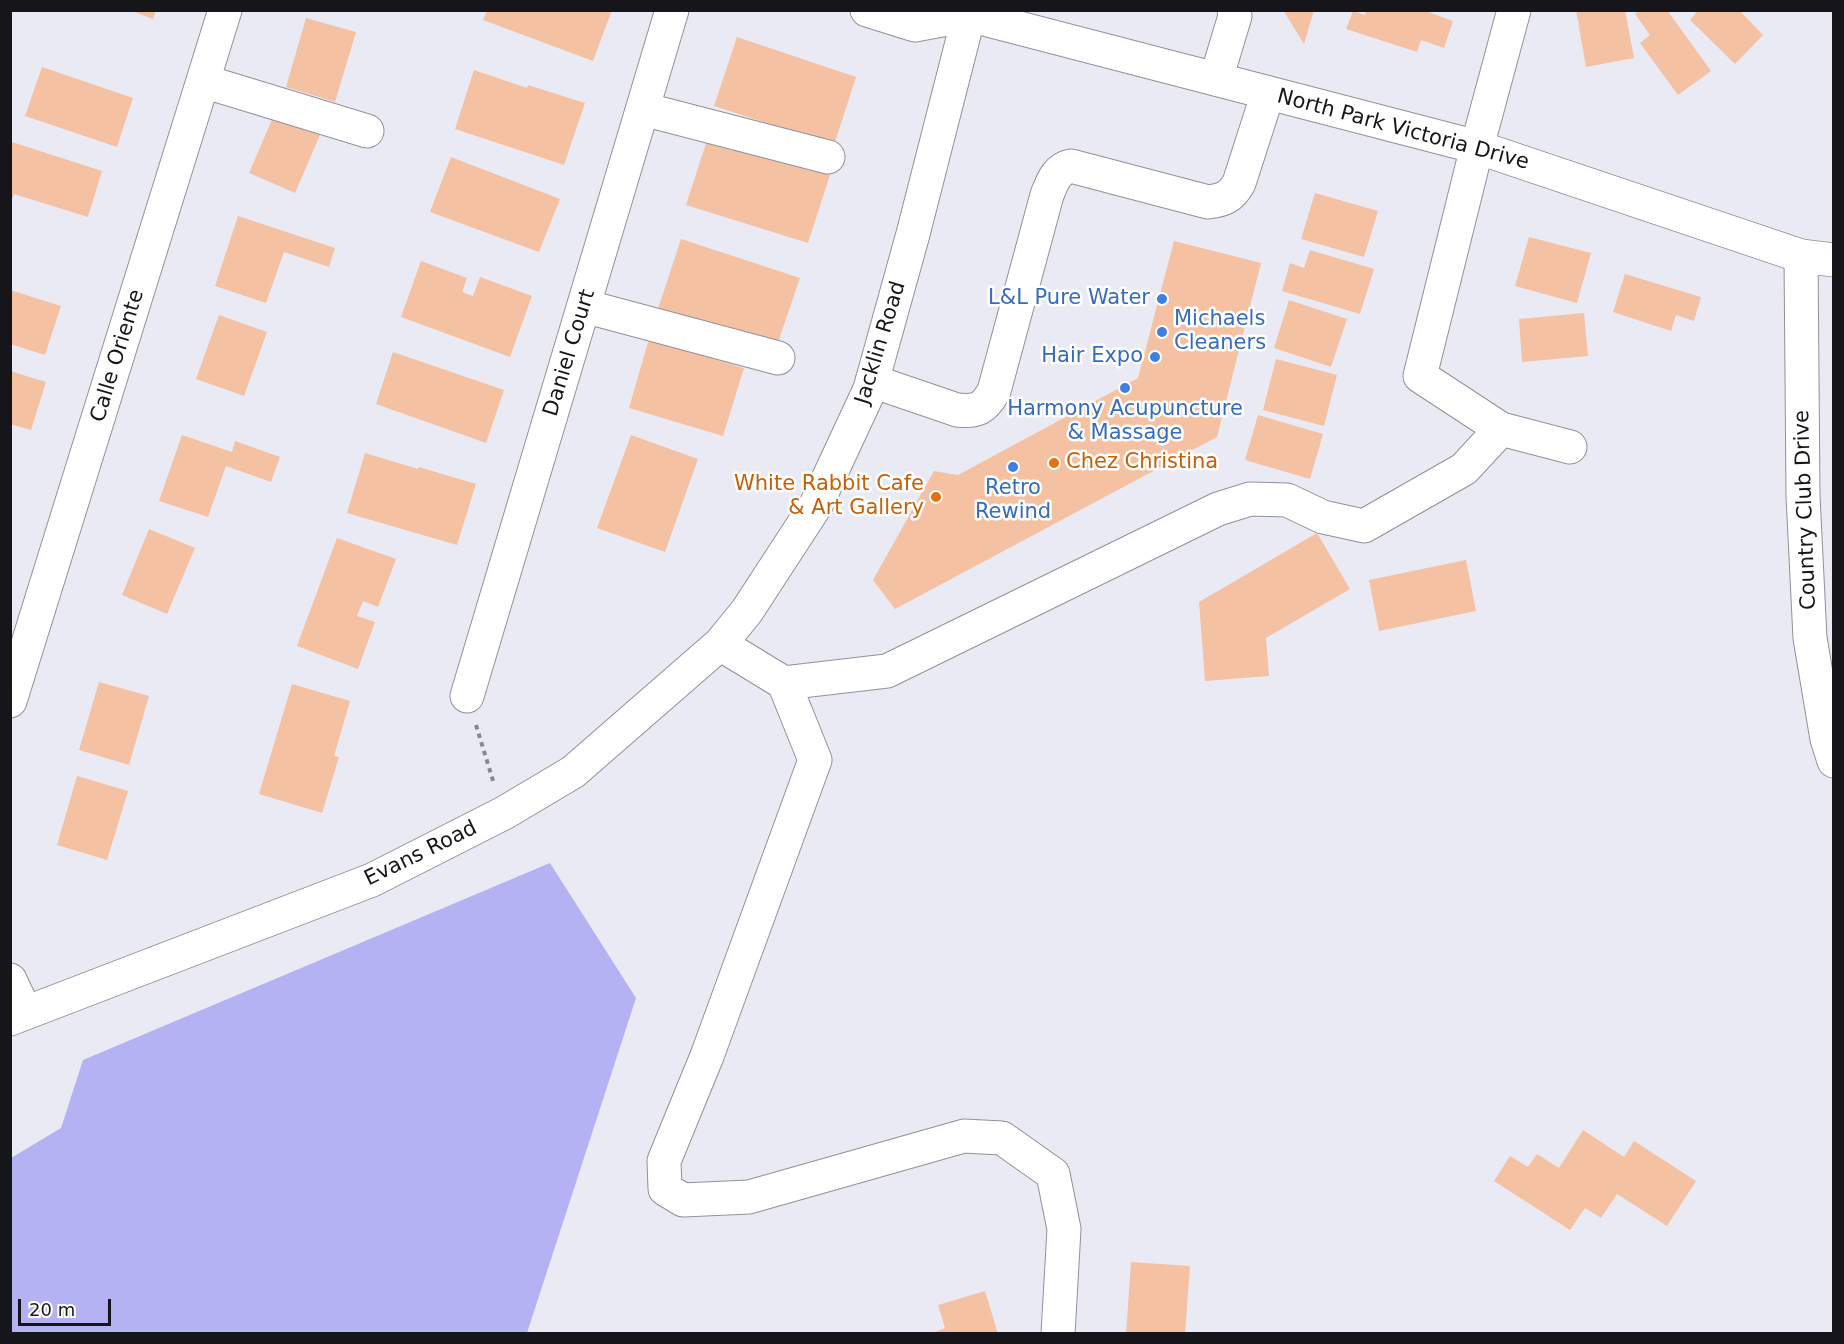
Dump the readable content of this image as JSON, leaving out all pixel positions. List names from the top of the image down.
{
  "streets": {
    "street": [
      "North Park Victoria Drive",
      "Jacklin Road",
      "Daniel Court",
      "Calle Oriente",
      "Country Club Drive",
      "Evans Road"
    ]
  },
  "crossings": [
    ["North Park Victoria Drive", "Jacklin Road"],
    ["North Park Victoria Drive", "Country Club Drive"],
    ["Jacklin Road", "Evans Road"]
  ],
  "places": [
    "L&L Pure Water",
    "Michaels Cleaners",
    "Hair Expo",
    "Harmony Acupuncture & Massage",
    "Chez Christina",
    "Retro Rewind",
    "White Rabbit Cafe & Art Gallery"
  ],
  "scale_bar": "20 m"
}
